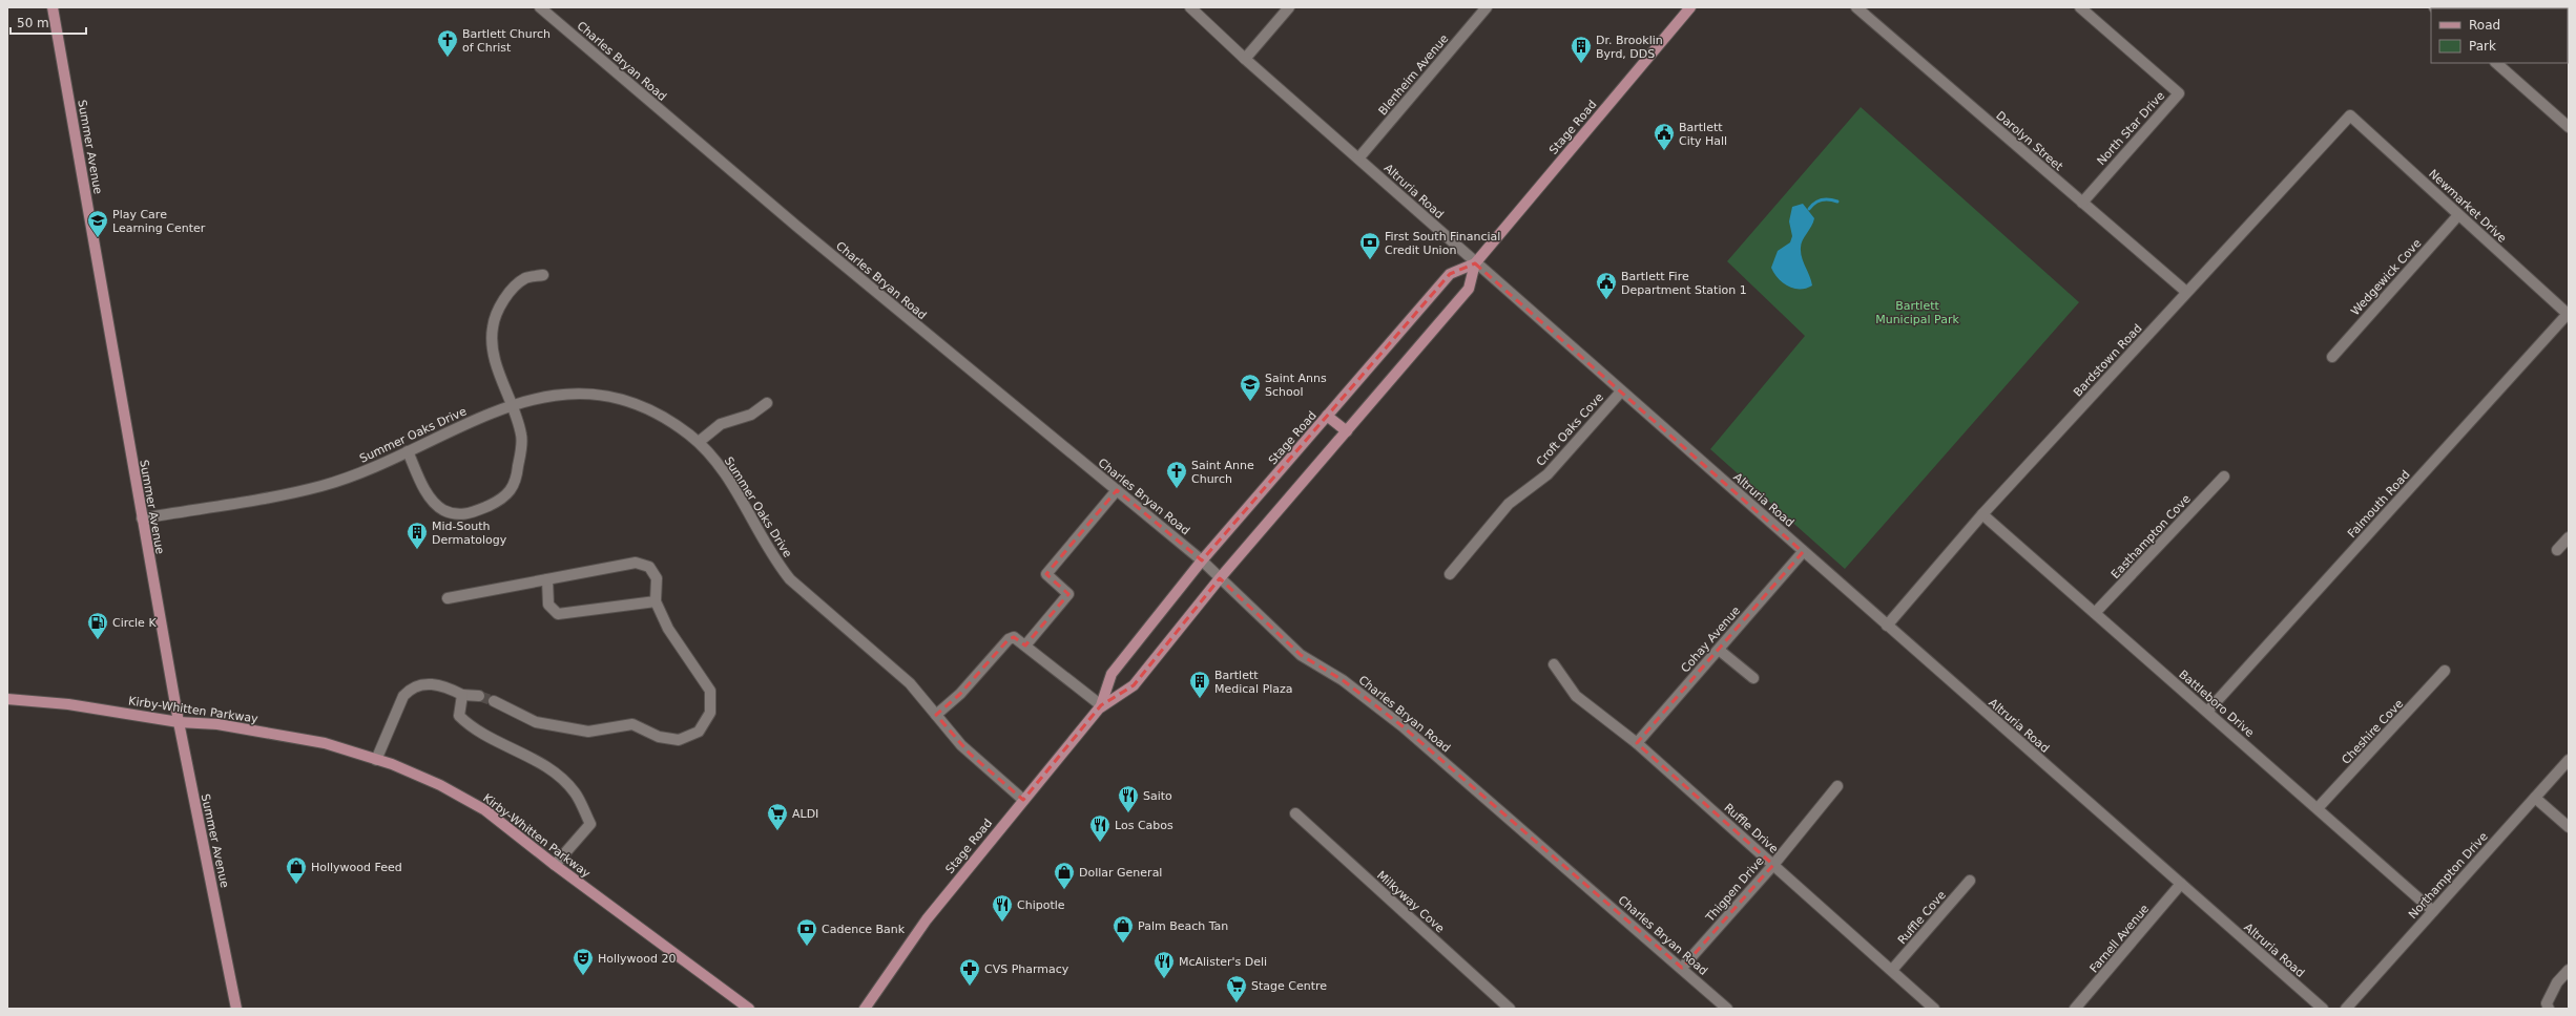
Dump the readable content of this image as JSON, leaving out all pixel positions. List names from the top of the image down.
{
  "streets": {
    "main road": ["Stage Road", "Summer Avenue", "Kirby-Whitten Parkway"],
    "street": [
      "Charles Bryan Road",
      "Blenheim Avenue",
      "North Star Drive",
      "Darolyn Street",
      "Altruria Road",
      "Newmarket Drive",
      "Wedgewick Cove",
      "Bardstown Road",
      "Croft Oaks Cove",
      "Summer Oaks Drive",
      "Falmouth Road",
      "Easthampton Cove",
      "Cohay Avenue",
      "Battleboro Drive",
      "Cheshire Cove",
      "Ruffle Drive",
      "Northampton Drive",
      "Thigpen Drive",
      "Milkyway Cove",
      "Ruffle Cove",
      "Farnell Avenue"
    ]
  },
  "crossings": [
    ["Charles Bryan Road", "Stage Road"],
    ["Charles Bryan Road", "Thigpen Drive"],
    ["Blenheim Avenue", "Altruria Road"],
    ["Stage Road", "Altruria Road"],
    ["Stage Road", "Summer Oaks Drive"],
    ["North Star Drive", "Darolyn Street"],
    ["Darolyn Street", "Bardstown Road"],
    ["Summer Avenue", "Summer Oaks Drive"],
    ["Summer Avenue", "Kirby-Whitten Parkway"],
    ["Altruria Road", "Bardstown Road"],
    ["Altruria Road", "Croft Oaks Cove"],
    ["Altruria Road", "Cohay Avenue"],
    ["Altruria Road", "Farnell Avenue"],
    ["Newmarket Drive", "Wedgewick Cove"],
    ["Newmarket Drive", "Bardstown Road"],
    ["Newmarket Drive", "Falmouth Road"],
    ["Bardstown Road", "Battleboro Drive"],
    ["Falmouth Road", "Battleboro Drive"],
    ["Easthampton Cove", "Battleboro Drive"],
    ["Cohay Avenue", "Ruffle Drive"],
    ["Battleboro Drive", "Cheshire Cove"],
    ["Battleboro Drive", "Northampton Drive"],
    ["Ruffle Drive", "Thigpen Drive"],
    ["Ruffle Drive", "Ruffle Cove"]
  ],
  "parks": ["Bartlett Municipal Park"],
  "places": {
    "church": ["Bartlett Church of Christ", "Saint Anne Church"],
    "building": ["Dr. Brooklin Byrd, DDS", "Mid-South Dermatology", "Bartlett Medical Plaza"],
    "public building": ["Bartlett City Hall", "Bartlett Fire Department Station 1"],
    "school or university": ["Play Care Learning Center", "Saint Anns School"],
    "bank": ["First South Financial Credit Union", "Cadence Bank"],
    "fuel station": ["Circle K"],
    "restaurant": [
      "Saito",
      "Los Cabos",
      "Chipotle",
      "McAlister's Deli"
    ],
    "supermarket": ["ALDI", "Stage Centre"],
    "shop": ["Hollywood Feed", "Dollar General", "Palm Beach Tan"],
    "theatre": ["Hollywood 20"],
    "pharmacy": ["CVS Pharmacy"]
  },
  "legend": ["Road", "Park"],
  "scale_bar": "50 m"
}
